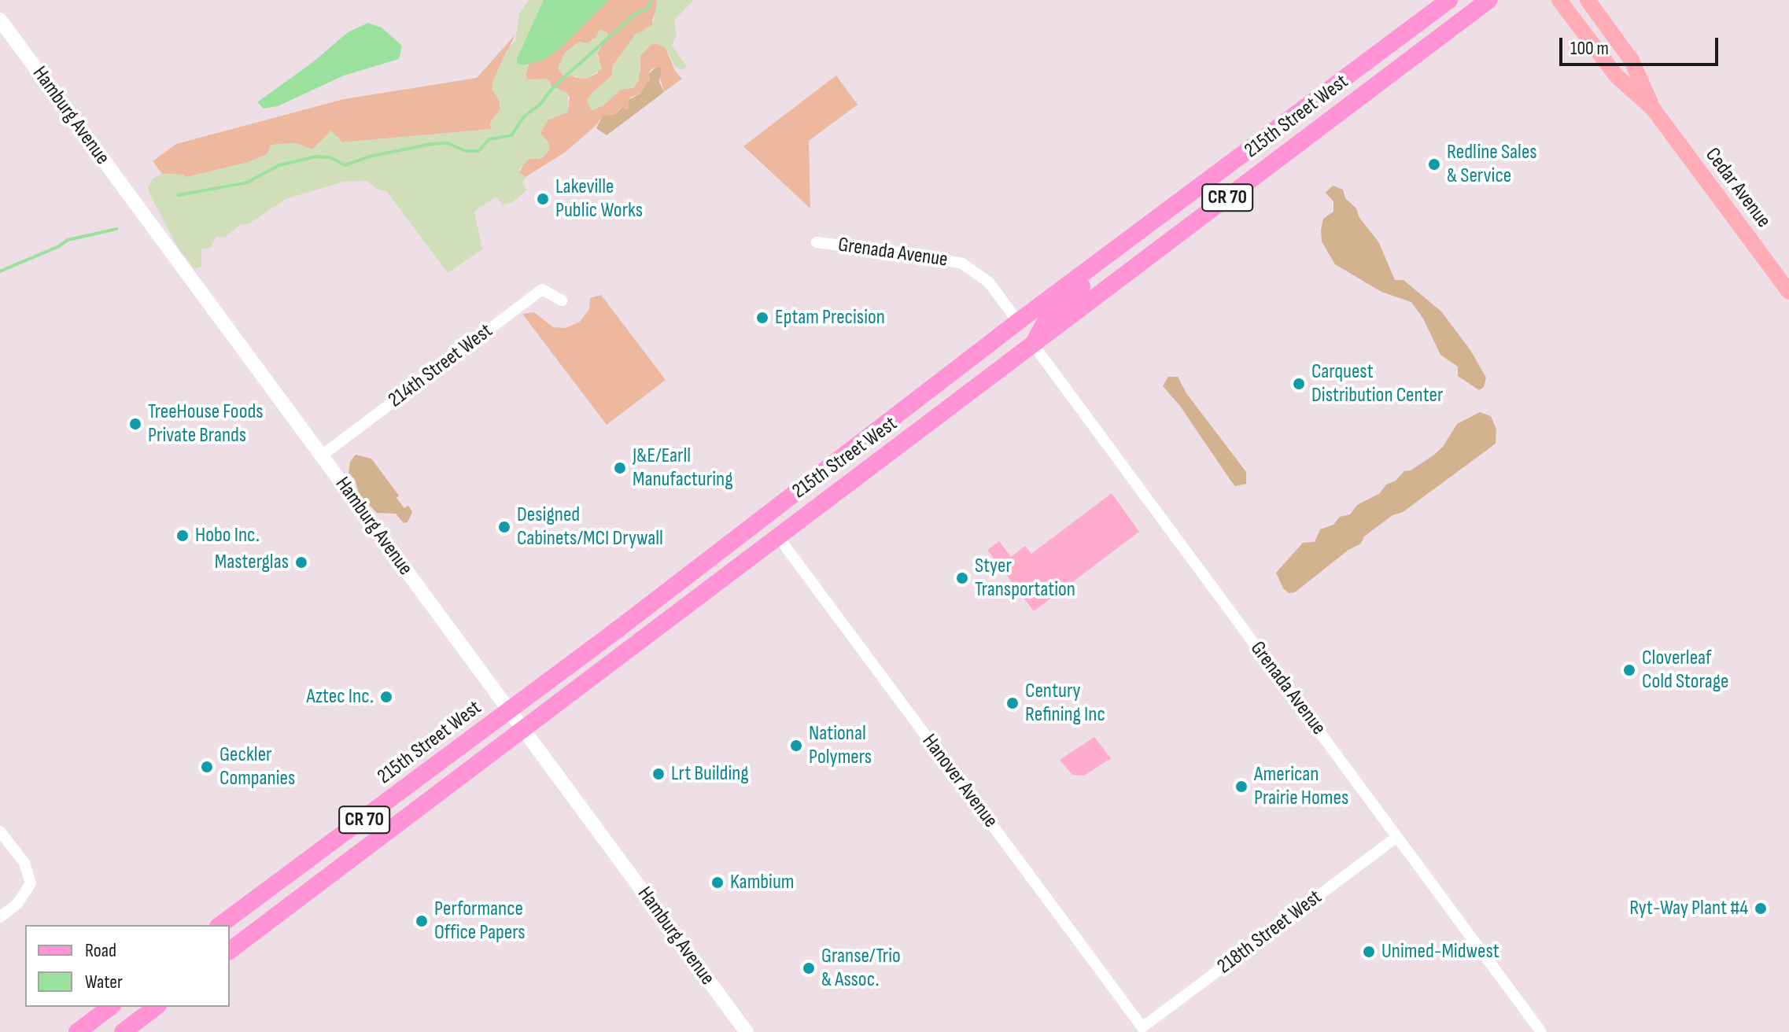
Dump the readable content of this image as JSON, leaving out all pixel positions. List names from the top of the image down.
{
  "streets": {
    "main road": ["215th Street West", "Cedar Avenue", "CR 70"],
    "street": [
      "Hamburg Avenue",
      "Grenada Avenue",
      "214th Street West",
      "Hanover Avenue",
      "218th Street West"
    ]
  },
  "crossings": [
    ["Hamburg Avenue", "215th Street West"],
    ["Hamburg Avenue", "214th Street West"],
    ["215th Street West", "Grenada Avenue"],
    ["215th Street West", "Hanover Avenue"],
    ["Grenada Avenue", "218th Street West"],
    ["Hanover Avenue", "218th Street West"]
  ],
  "places": [
    "Redline Sales & Service",
    "Lakeville Public Works",
    "Eptam Precision",
    "Carquest Distribution Center",
    "TreeHouse Foods Private Brands",
    "J&E/Earll Manufacturing",
    "Designed Cabinets/MCI Drywall",
    "Hobo Inc.",
    "Masterglas",
    "Styer Transportation",
    "Cloverleaf Cold Storage",
    "Aztec Inc.",
    "Century Refining Inc",
    "National Polymers",
    "Geckler Companies",
    "Lrt Building",
    "American Prairie Homes",
    "Kambium",
    "Ryt-Way Plant #4",
    "Performance Office Papers",
    "Unimed-Midwest",
    "Granse/Trio & Assoc."
  ],
  "legend": ["Road", "Water"],
  "scale_bar": "100 m"
}
